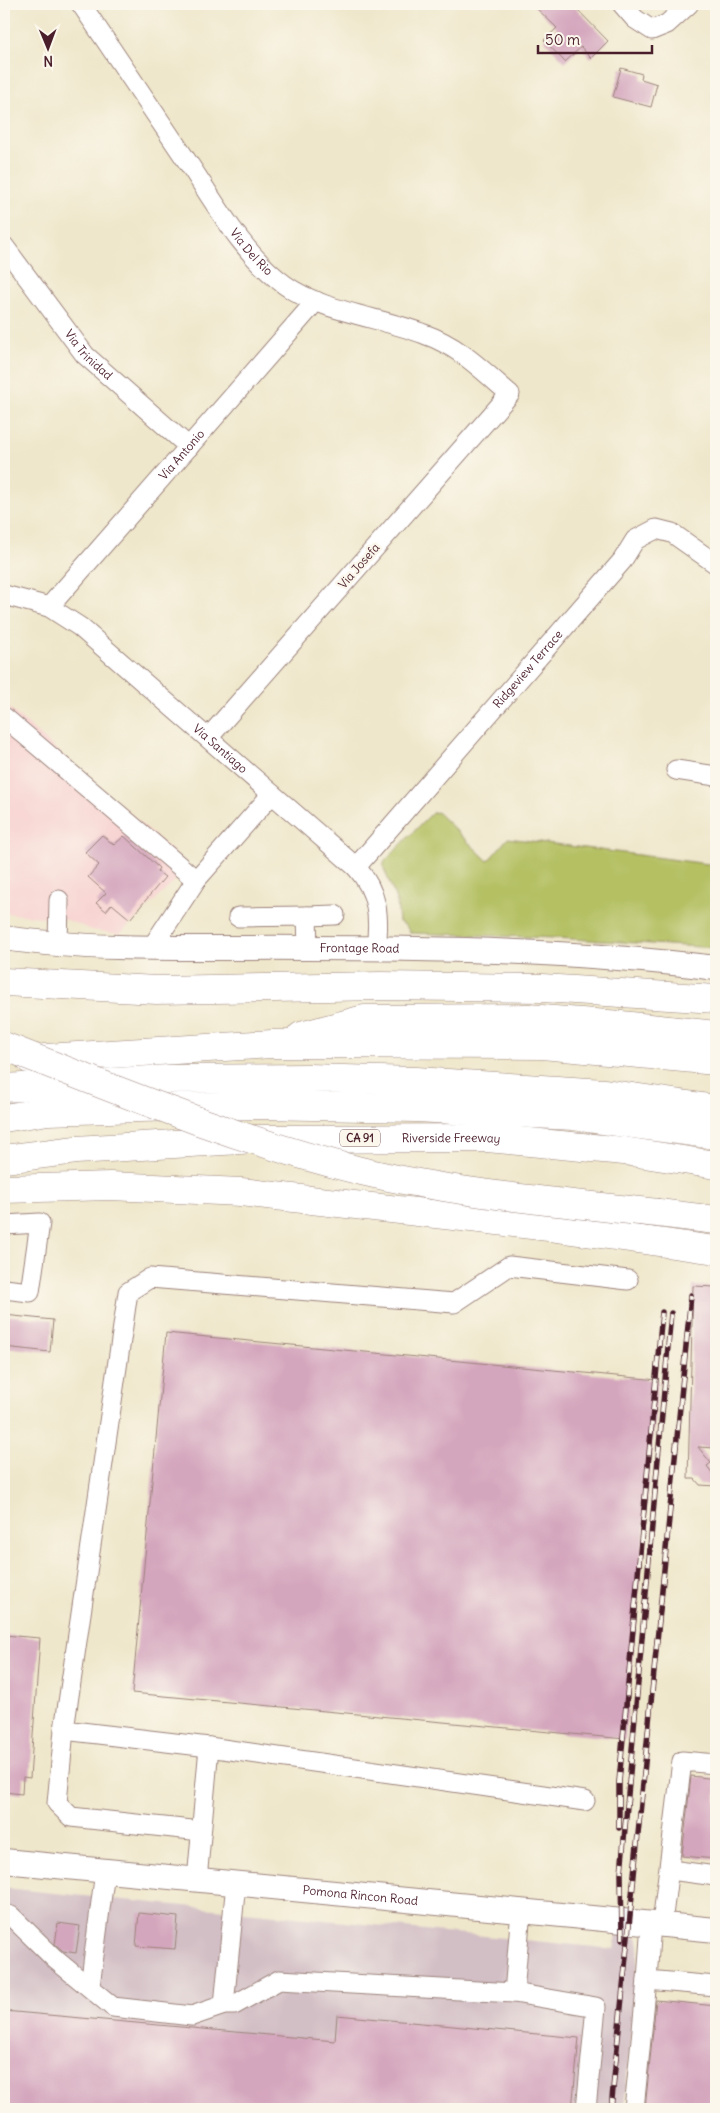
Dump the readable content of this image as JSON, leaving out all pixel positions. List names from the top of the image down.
{
  "streets": {
    "highway": ["CA 91", "Riverside Freeway"],
    "main road": ["Frontage Road", "Pomona Rincon Road"],
    "street": [
      "Via Del Rio",
      "Via Trinidad",
      "Via Antonio",
      "Via Josefa",
      "Ridgeview Terrace",
      "Via Santiago"
    ]
  },
  "crossings": [
    ["Via Del Rio", "Via Antonio"],
    ["Via Del Rio", "Via Josefa"],
    ["Via Trinidad", "Via Antonio"],
    ["Via Antonio", "Via Santiago"],
    ["Via Josefa", "Via Santiago"],
    ["Ridgeview Terrace", "Via Santiago"],
    ["Via Santiago", "Frontage Road"]
  ],
  "scale_bar": "50 m",
  "north": "bottom"
}
